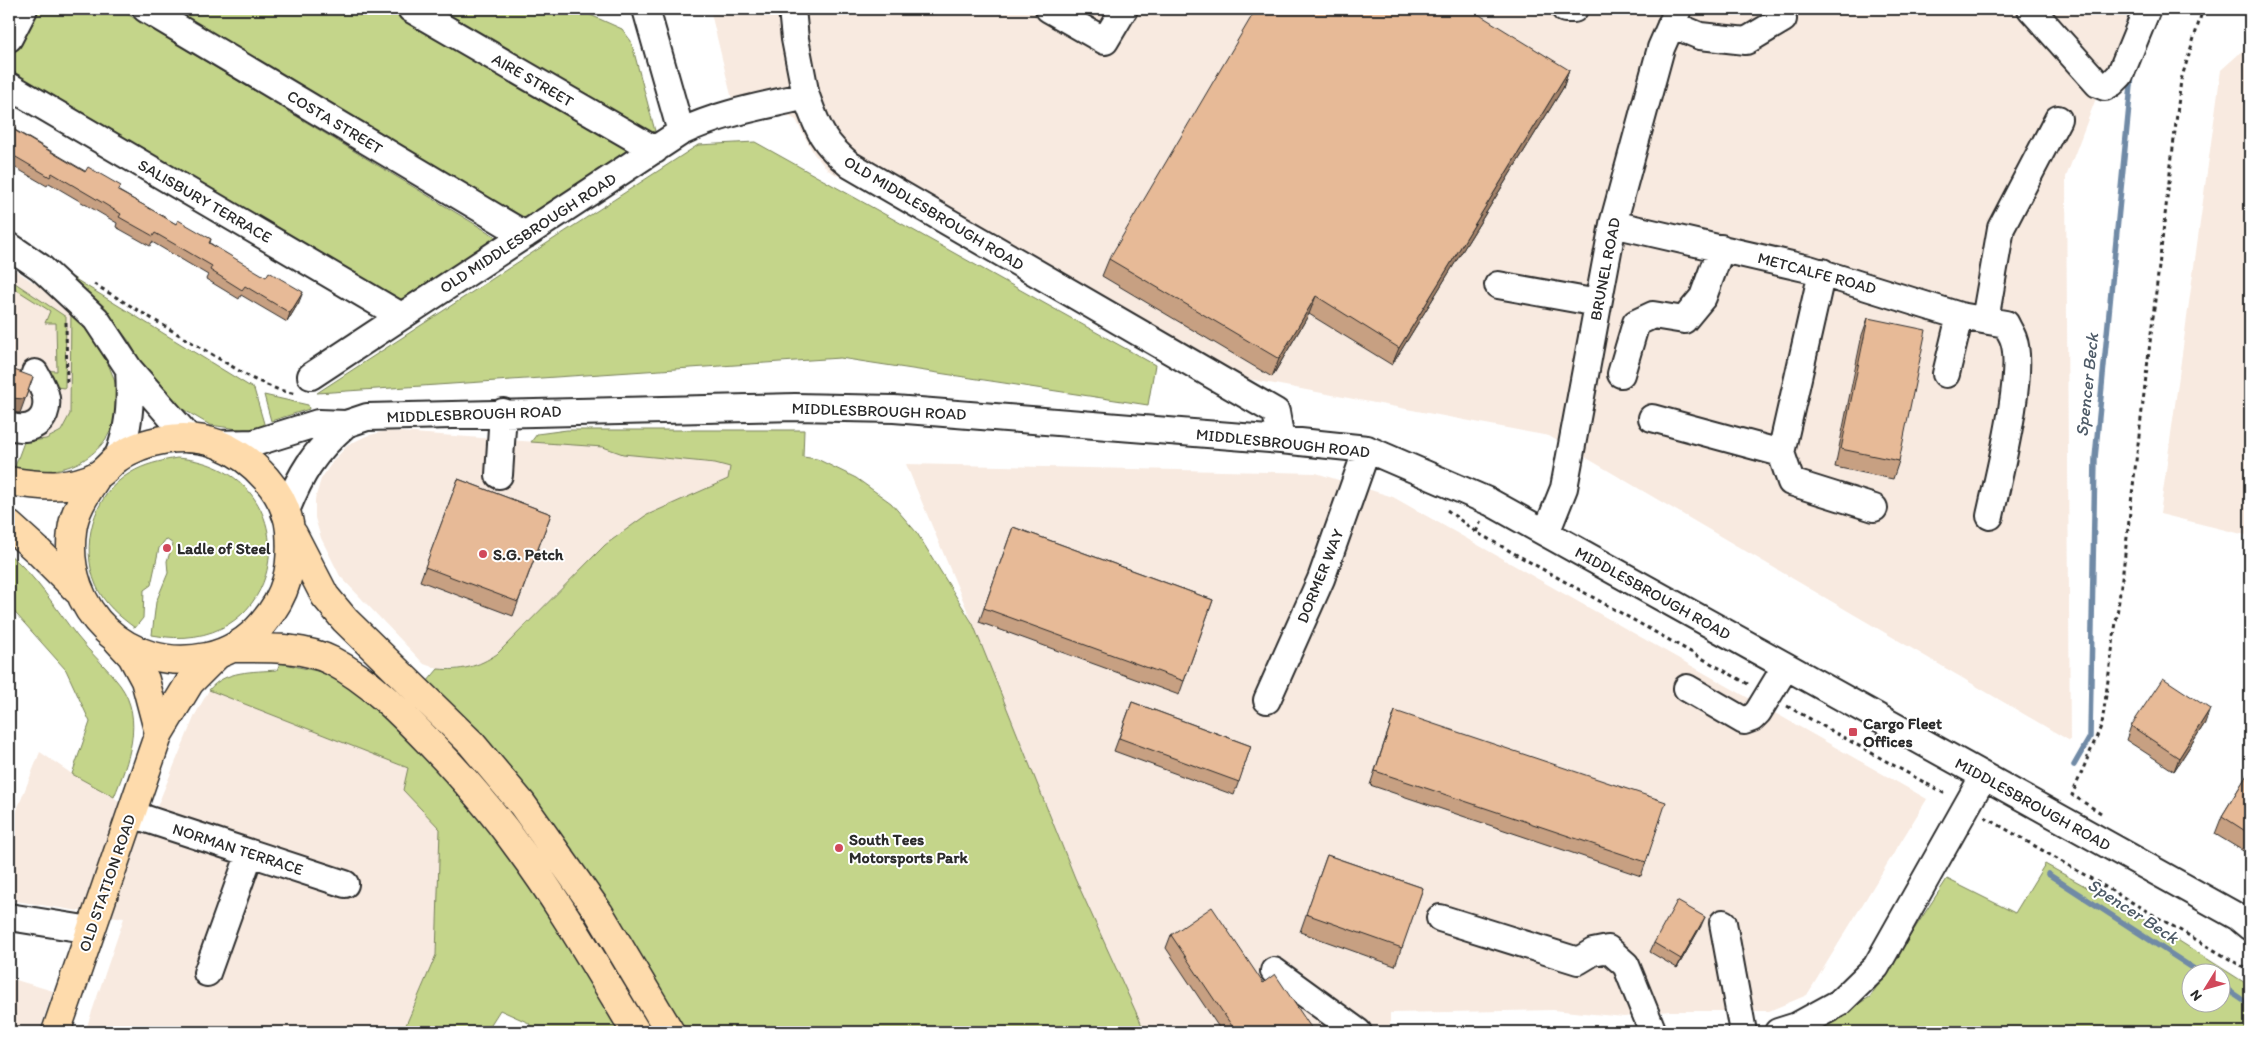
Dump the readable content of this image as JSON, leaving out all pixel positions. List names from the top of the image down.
{
  "streets": {
    "main road": ["OLD STATION ROAD"],
    "street": [
      "AIRE STREET",
      "COSTA STREET",
      "SALISBURY TERRACE",
      "OLD MIDDLESBROUGH ROAD",
      "BRUNEL ROAD",
      "METCALFE ROAD",
      "MIDDLESBROUGH ROAD",
      "DORMER WAY",
      "NORMAN TERRACE"
    ]
  },
  "crossings": [
    ["AIRE STREET", "OLD MIDDLESBROUGH ROAD"],
    ["COSTA STREET", "OLD MIDDLESBROUGH ROAD"],
    ["SALISBURY TERRACE", "OLD MIDDLESBROUGH ROAD"],
    ["OLD MIDDLESBROUGH ROAD", "MIDDLESBROUGH ROAD"],
    ["BRUNEL ROAD", "METCALFE ROAD"],
    ["BRUNEL ROAD", "MIDDLESBROUGH ROAD"],
    ["MIDDLESBROUGH ROAD", "DORMER WAY"],
    ["NORMAN TERRACE", "OLD STATION ROAD"]
  ],
  "water": ["Spencer Beck"],
  "places": {
    "other": ["Ladle of Steel", "S.G. Petch", "South Tees Motorsports Park"],
    "transit": ["Cargo Fleet Offices"]
  },
  "north": "bottom left"
}
